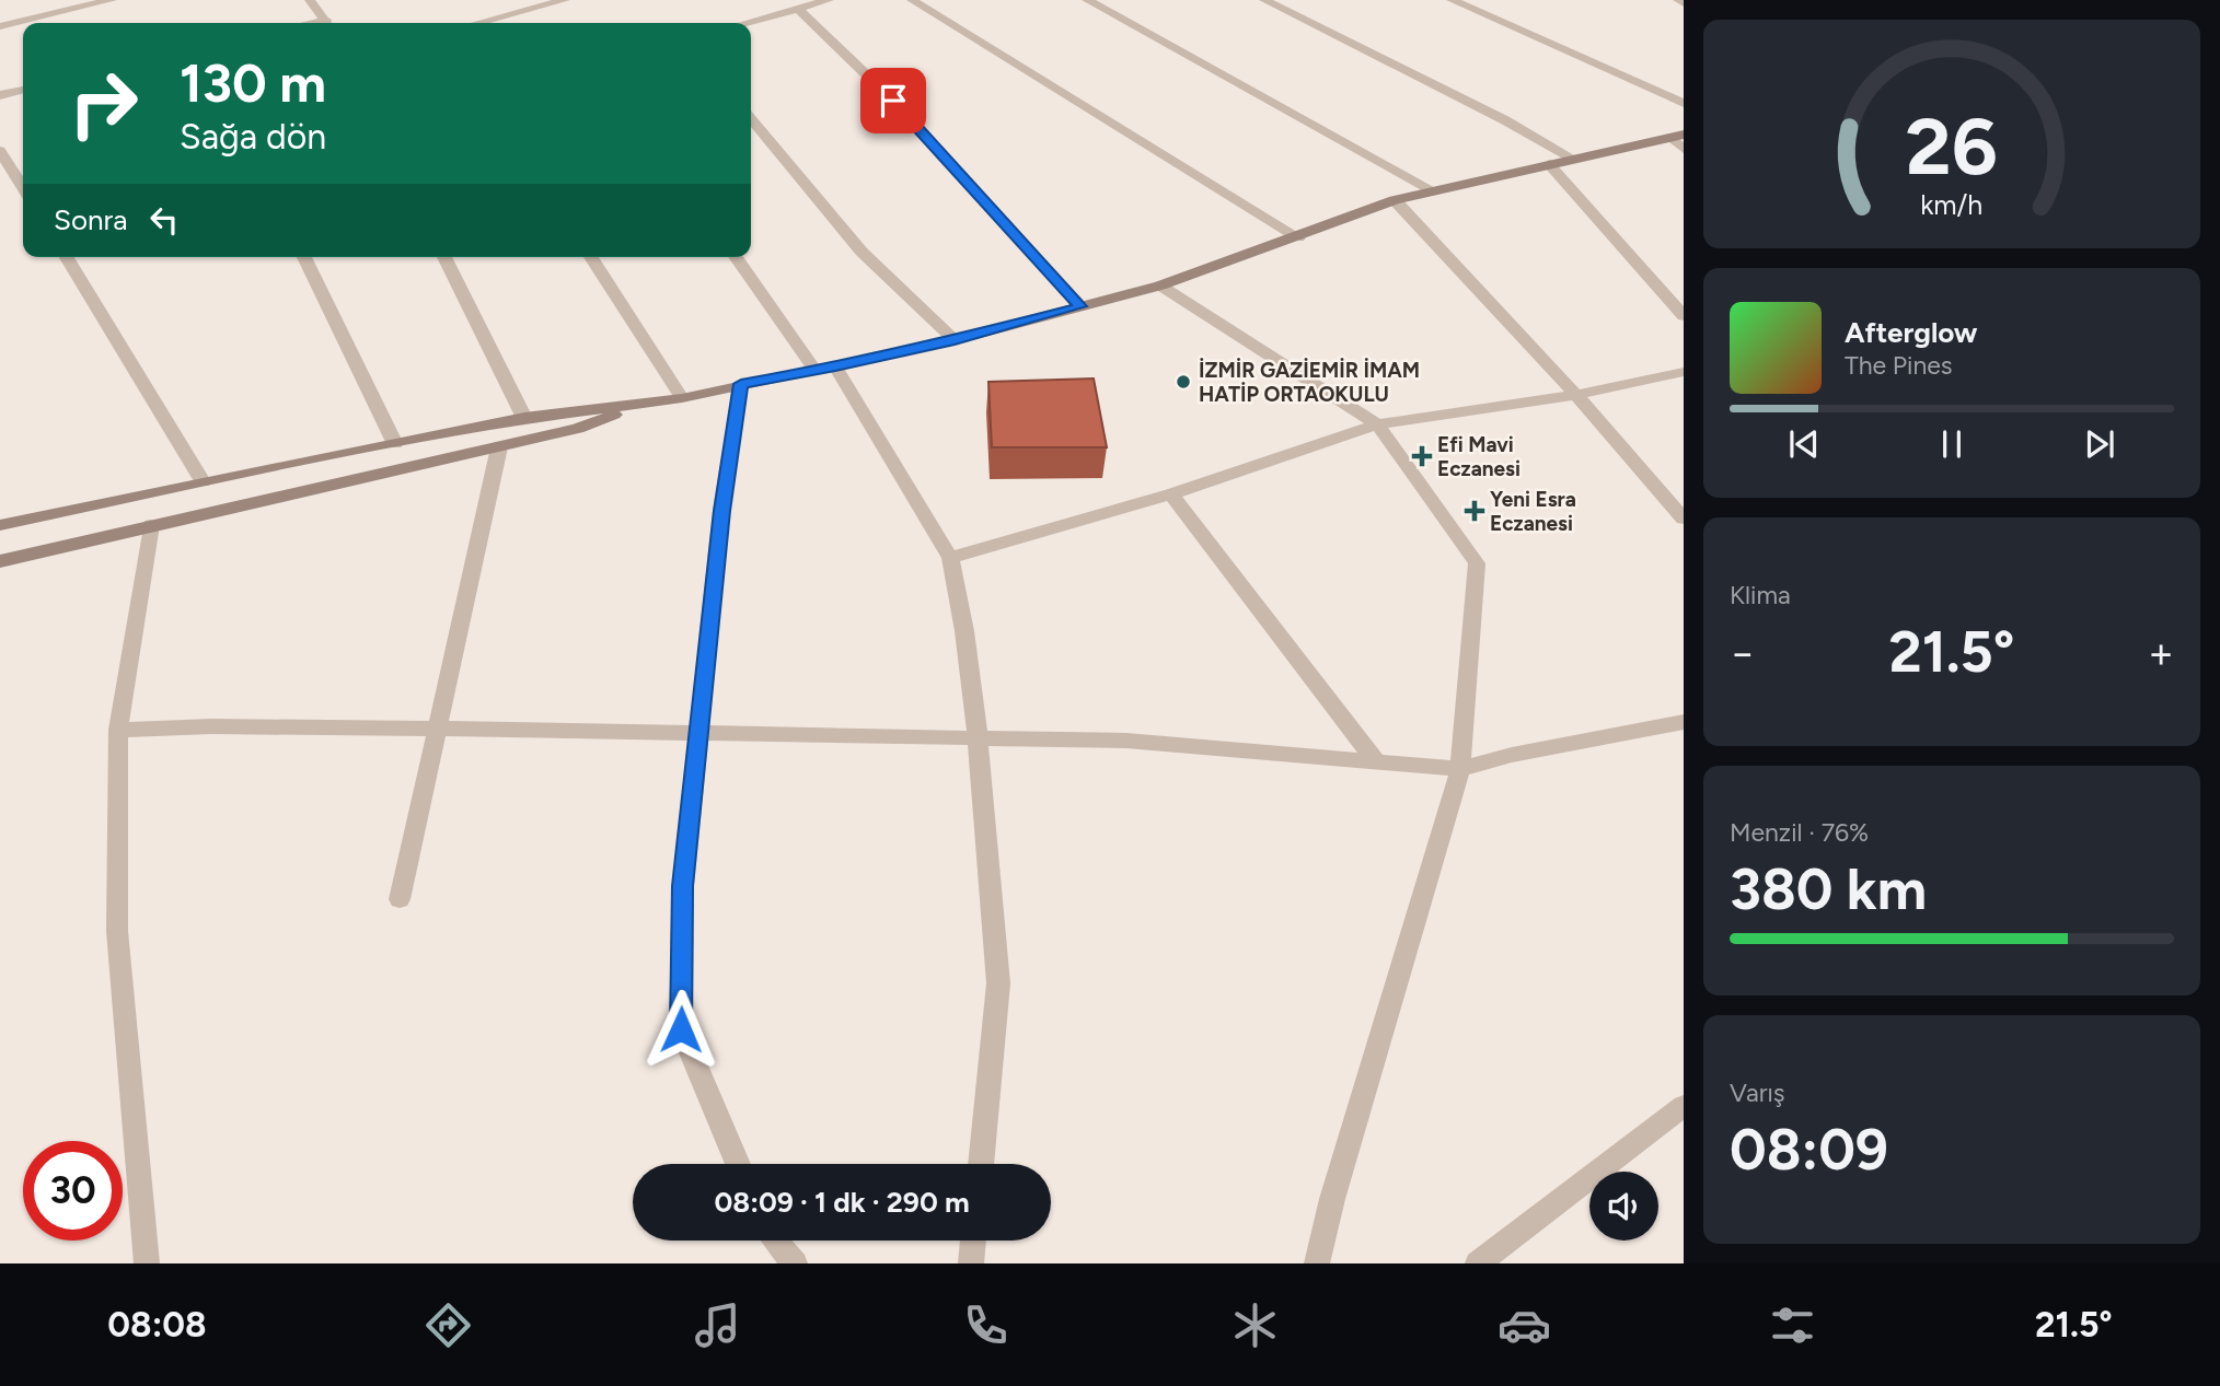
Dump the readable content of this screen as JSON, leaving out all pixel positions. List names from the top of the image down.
{
  "places": {
    "other": ["İZMİR GAZİEMİR İMAM HATİP ORTAOKULU"],
    "health": ["Efi Mavi Eczanesi", "Yeni Esra Eczanesi"]
  },
  "page": {
    "turn": ["130 m", "Sağa dön"],
    "then": "Sonra",
    "song": ["Afterglow", "The Pines"],
    "tile": [
      "Klima",
      ["Menzil · 76%", "380 km"],
      ["Varış", "08:09"]
    ],
    "heat": ["−", "21.5°", "+"],
    "limit": "30",
    "trip": "08:09 · 1 dk · 290 m",
    "tabs": ["08:08", "21.5°"],
    "gauge": ["26", "km/h"]
  }
}
